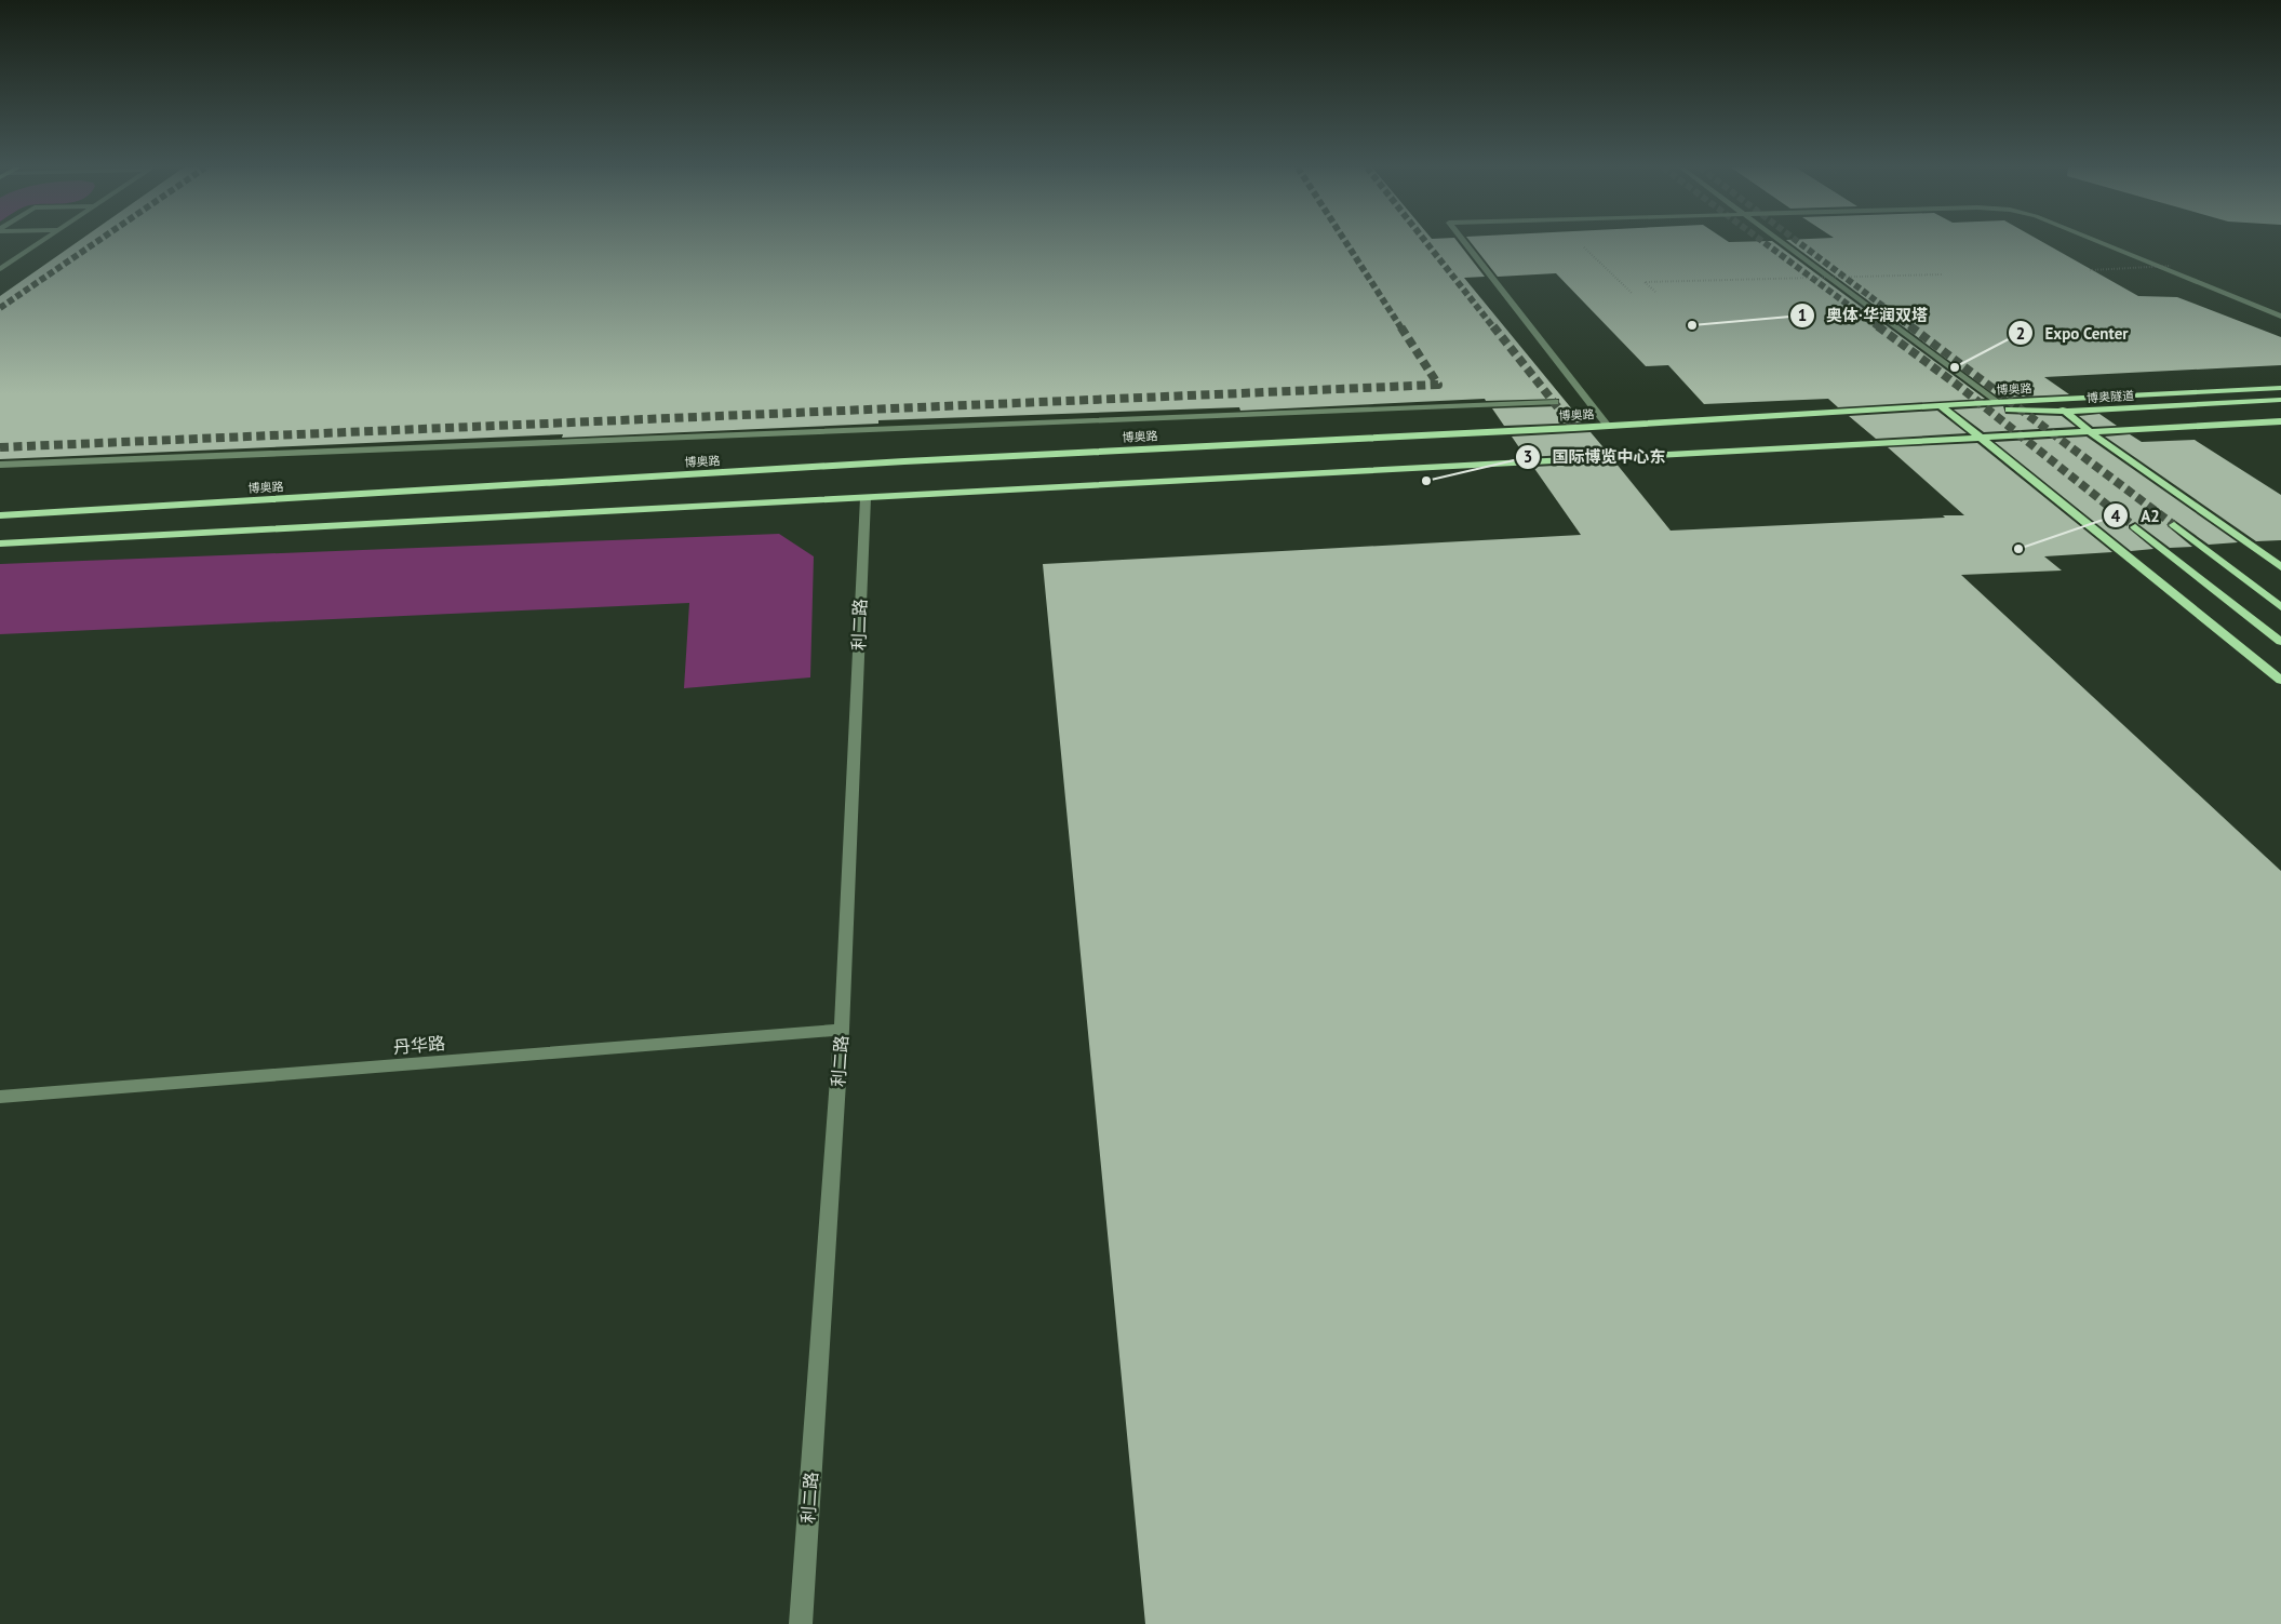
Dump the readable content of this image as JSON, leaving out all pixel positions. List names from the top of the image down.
{
  "streets": {
    "main road": ["博奥路", "博奥隧道"],
    "street": ["利二路", "丹华路"]
  },
  "crossings": [
    ["博奥路", "博奥隧道"],
    ["利二路", "丹华路"]
  ],
  "places": [
    "奥体·华润双塔",
    "Expo Center",
    "国际博览中心东",
    "A2"
  ]
}
